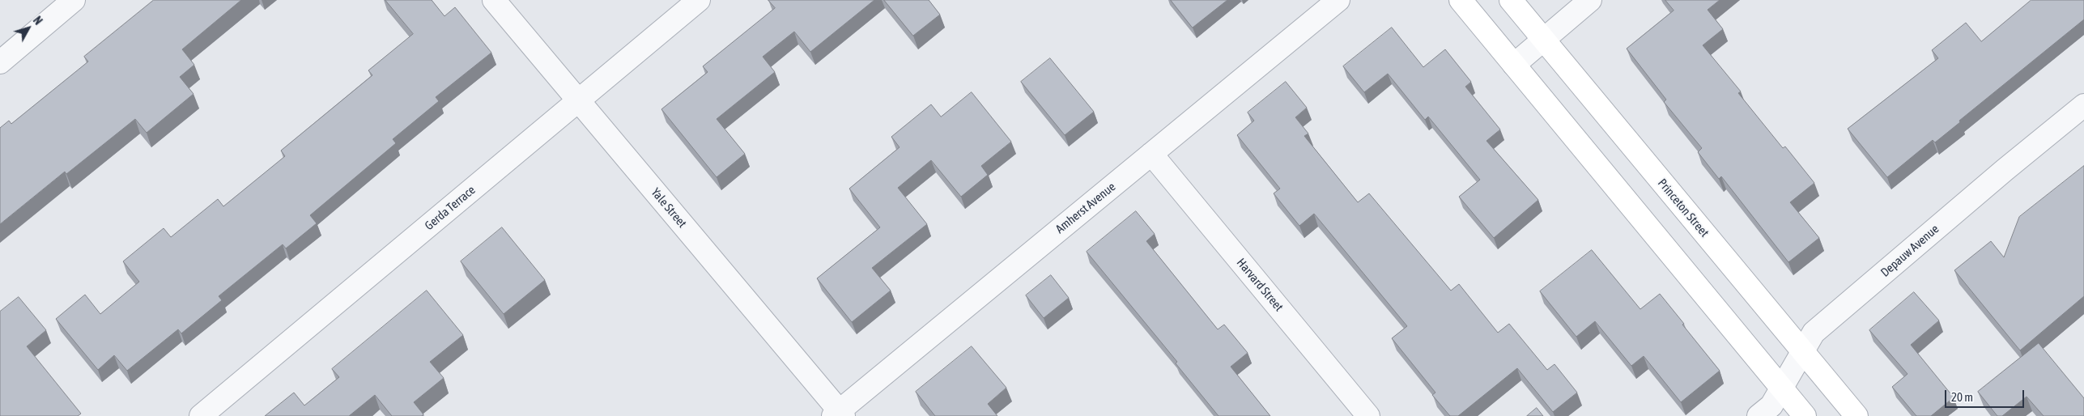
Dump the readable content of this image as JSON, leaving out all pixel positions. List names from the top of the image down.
{
  "streets": {
    "main road": ["Princeton Street"],
    "street": [
      "Gerda Terrace",
      "Yale Street",
      "Amherst Avenue",
      "Depauw Avenue",
      "Harvard Street"
    ]
  },
  "crossings": [
    ["Gerda Terrace", "Yale Street"],
    ["Yale Street", "Amherst Avenue"],
    ["Amherst Avenue", "Harvard Street"],
    ["Princeton Street", "Depauw Avenue"]
  ],
  "scale_bar": "20 m",
  "north": "top right"
}
